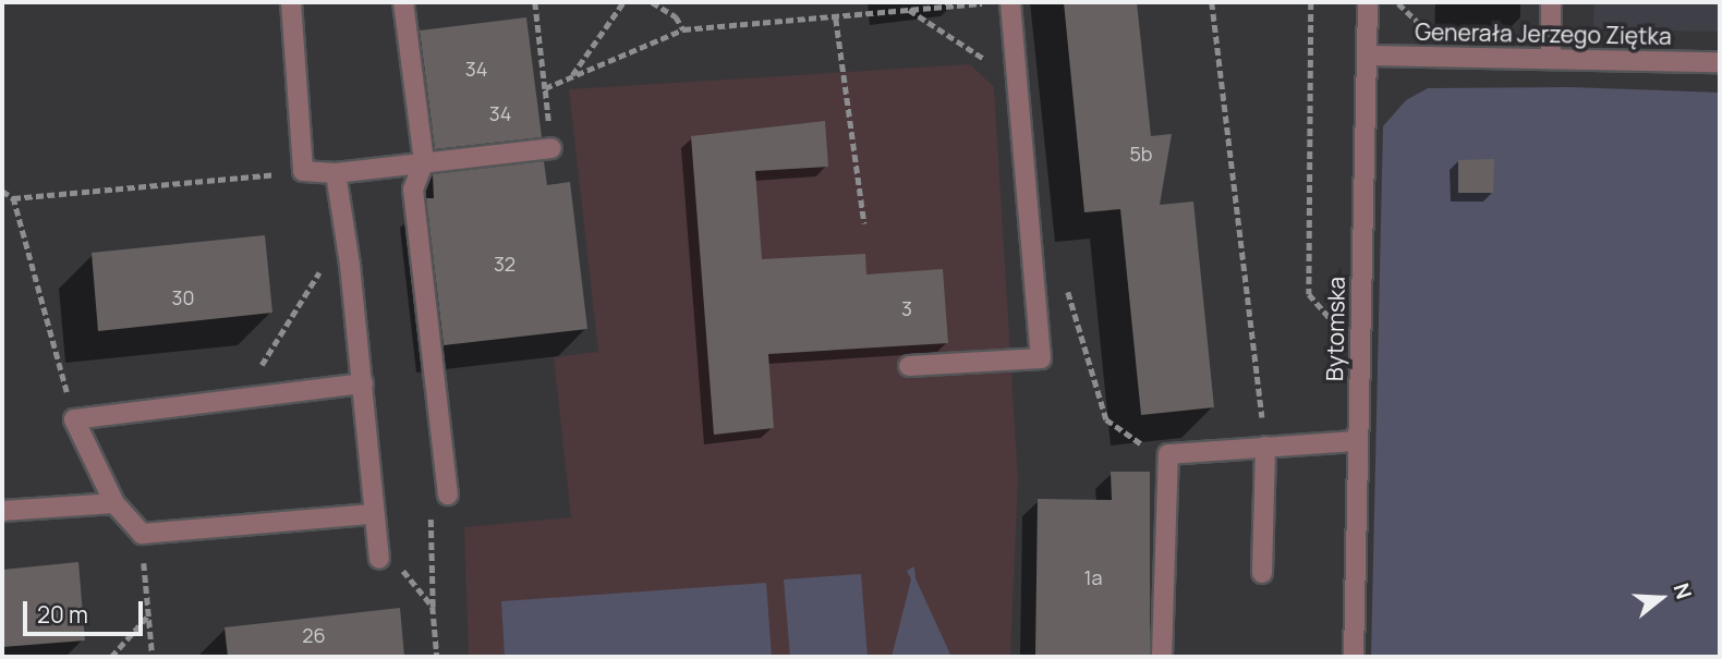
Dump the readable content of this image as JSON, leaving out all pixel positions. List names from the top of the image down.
{
  "streets": {
    "street": ["Generała Jerzego Ziętka", "Bytomska"]
  },
  "crossings": [
    ["Generała Jerzego Ziętka", "Bytomska"]
  ],
  "house_numbers": [
    "34",
    "34",
    "5b",
    "32",
    "30",
    "3",
    "1a",
    "26"
  ],
  "scale_bar": "20 m",
  "north": "right"
}
